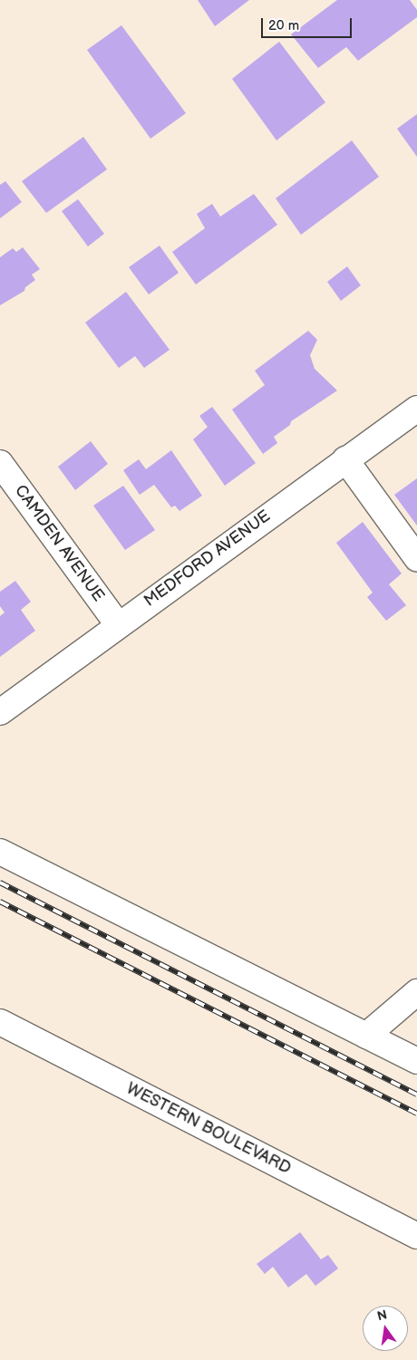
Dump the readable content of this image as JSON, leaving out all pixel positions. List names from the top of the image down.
{
  "streets": {
    "street": ["CAMDEN AVENUE", "MEDFORD AVENUE", "WESTERN BOULEVARD"]
  },
  "crossings": [
    ["CAMDEN AVENUE", "MEDFORD AVENUE"]
  ],
  "scale_bar": "20 m",
  "north": "top"
}
